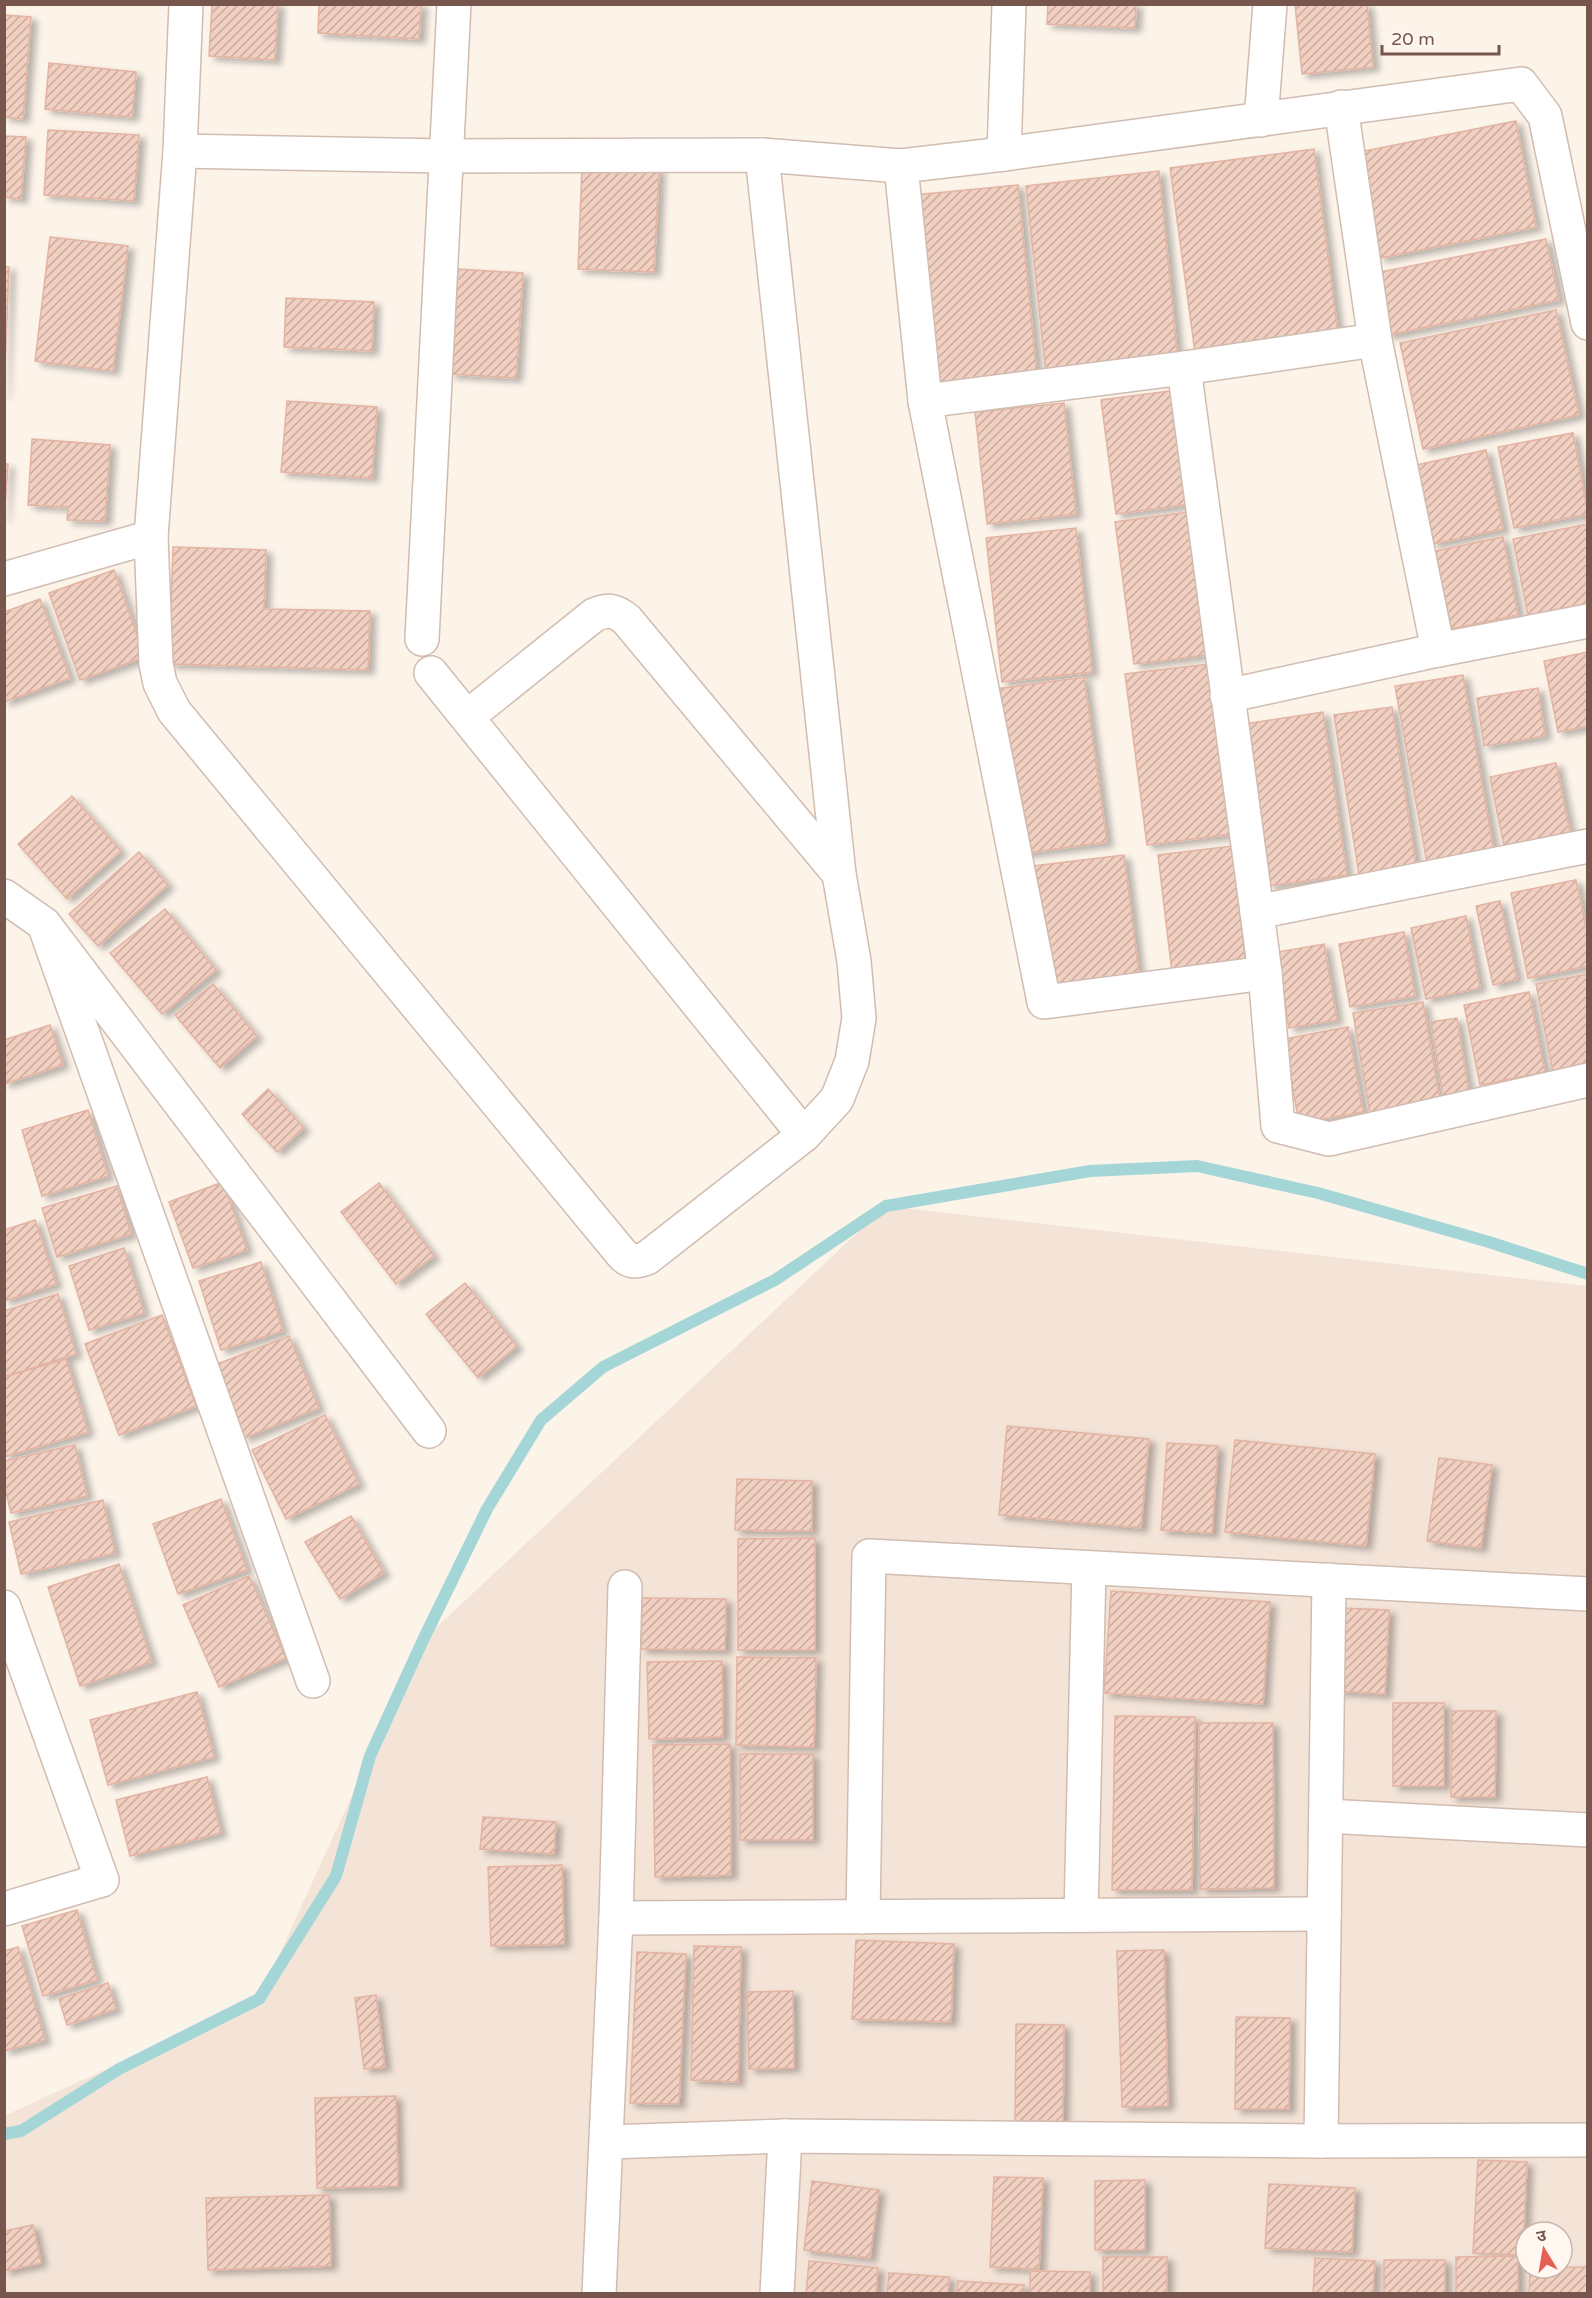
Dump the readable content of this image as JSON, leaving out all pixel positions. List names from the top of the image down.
{
  "scale_bar": "20 m",
  "north": "top"
}
